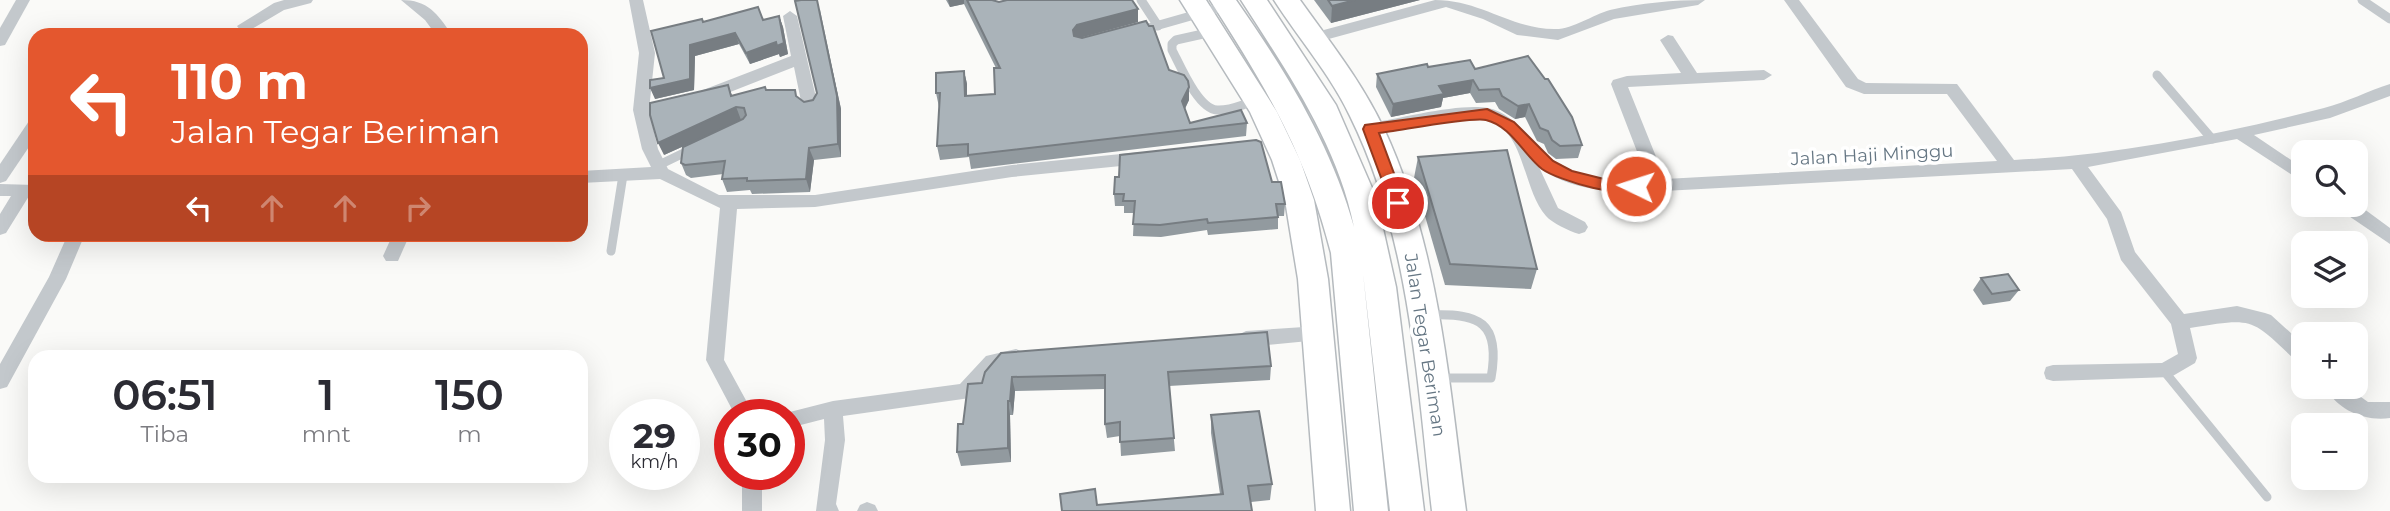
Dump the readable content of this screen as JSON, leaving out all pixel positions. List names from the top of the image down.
{
  "streets": {
    "main road": ["Jalan Tegar Beriman"],
    "street": ["Jalan Haji Minggu"]
  },
  "crossings": [
    ["Jalan Haji Minggu", "Jalan Tegar Beriman"]
  ],
  "page": {
    "turn": ["110 m", "Jalan Tegar Beriman"],
    "map_buttons": ["+", "−"],
    "eta": [
      "06:51",
      "Tiba",
      "1",
      "mnt",
      "150",
      "m"
    ],
    "speed": "29 km/h",
    "limit": "30"
  }
}
